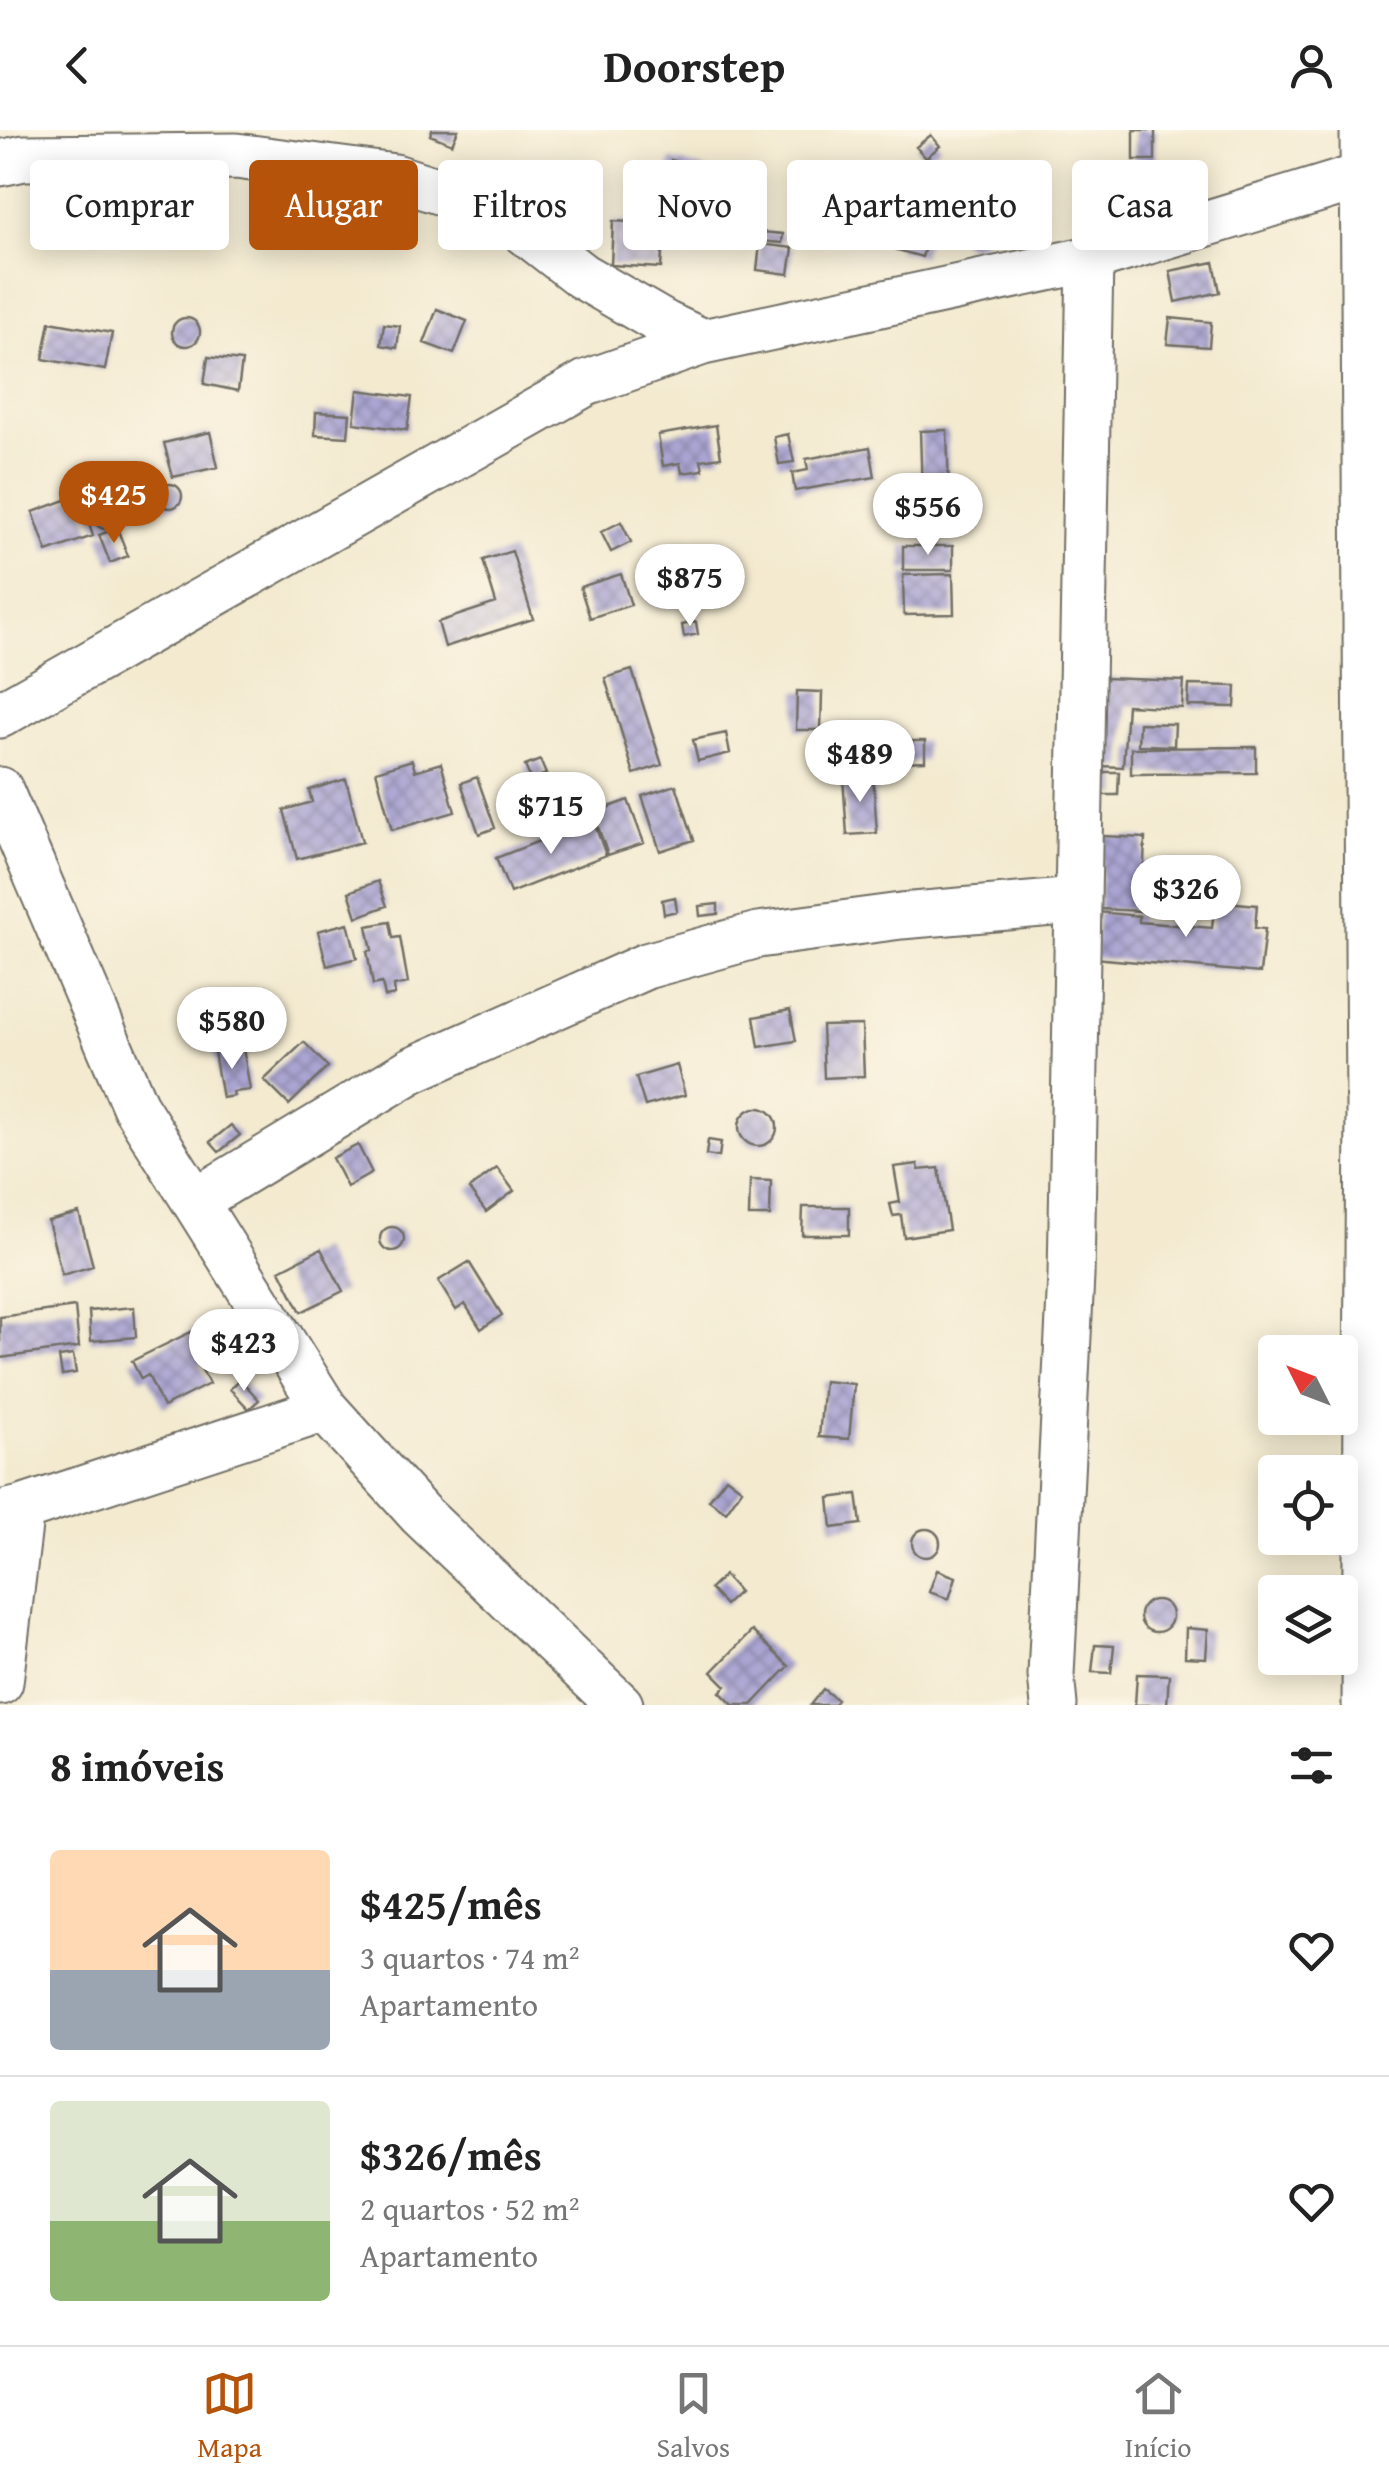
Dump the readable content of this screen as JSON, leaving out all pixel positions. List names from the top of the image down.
{
  "north": "top left",
  "page": {
    "header": "Doorstep",
    "chip": [
      "Comprar",
      "Alugar",
      "Filtros",
      "Novo",
      "Apartamento",
      "Casa"
    ],
    "price": [
      "$425",
      "$556",
      "$875",
      "$489",
      "$715",
      "$326",
      "$580",
      "$423"
    ],
    "heading": "8 imóveis",
    "list": [
      {
        "name": "$425/mês",
        "note": "3 quartos · 74 m² · Apartamento"
      },
      {
        "name": "$326/mês",
        "note": "2 quartos · 52 m² · Apartamento"
      }
    ],
    "tabs": ["Mapa", "Salvos", "Início"]
  }
}
